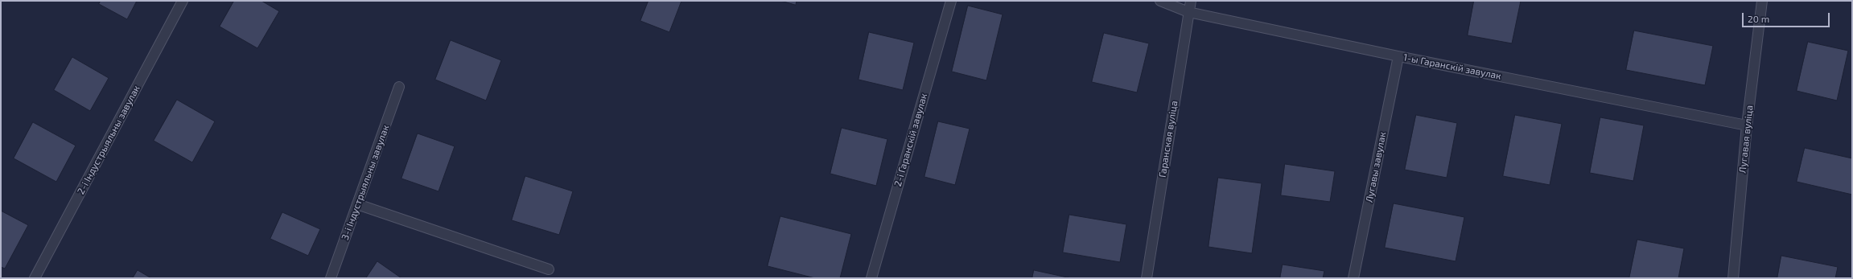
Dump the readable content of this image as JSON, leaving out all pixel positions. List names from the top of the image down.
{
  "streets": {
    "street": [
      "1-ы Гаранскій завулак",
      "Гаранская вуліца",
      "Лугавая вуліца",
      "2-і Індустрыяльны завулак",
      "2-і Гаранскій завулак",
      "Лугавы завулак",
      "3-і Індустрыяльны завулак"
    ]
  },
  "crossings": [
    ["1-ы Гаранскій завулак", "Гаранская вуліца"],
    ["1-ы Гаранскій завулак", "Лугавая вуліца"],
    ["1-ы Гаранскій завулак", "Лугавы завулак"]
  ],
  "scale_bar": "20 m"
}
